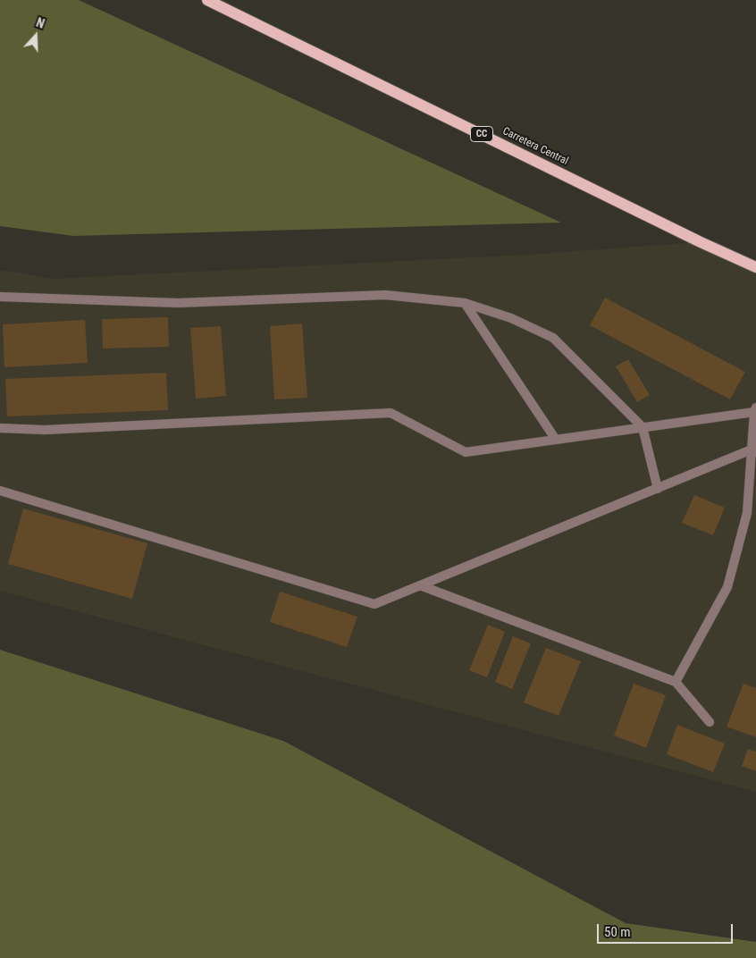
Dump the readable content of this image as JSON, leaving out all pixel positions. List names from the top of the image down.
{
  "streets": {
    "main road": ["CC", "Carretera Central"]
  },
  "scale_bar": "50 m",
  "north": "top"
}
